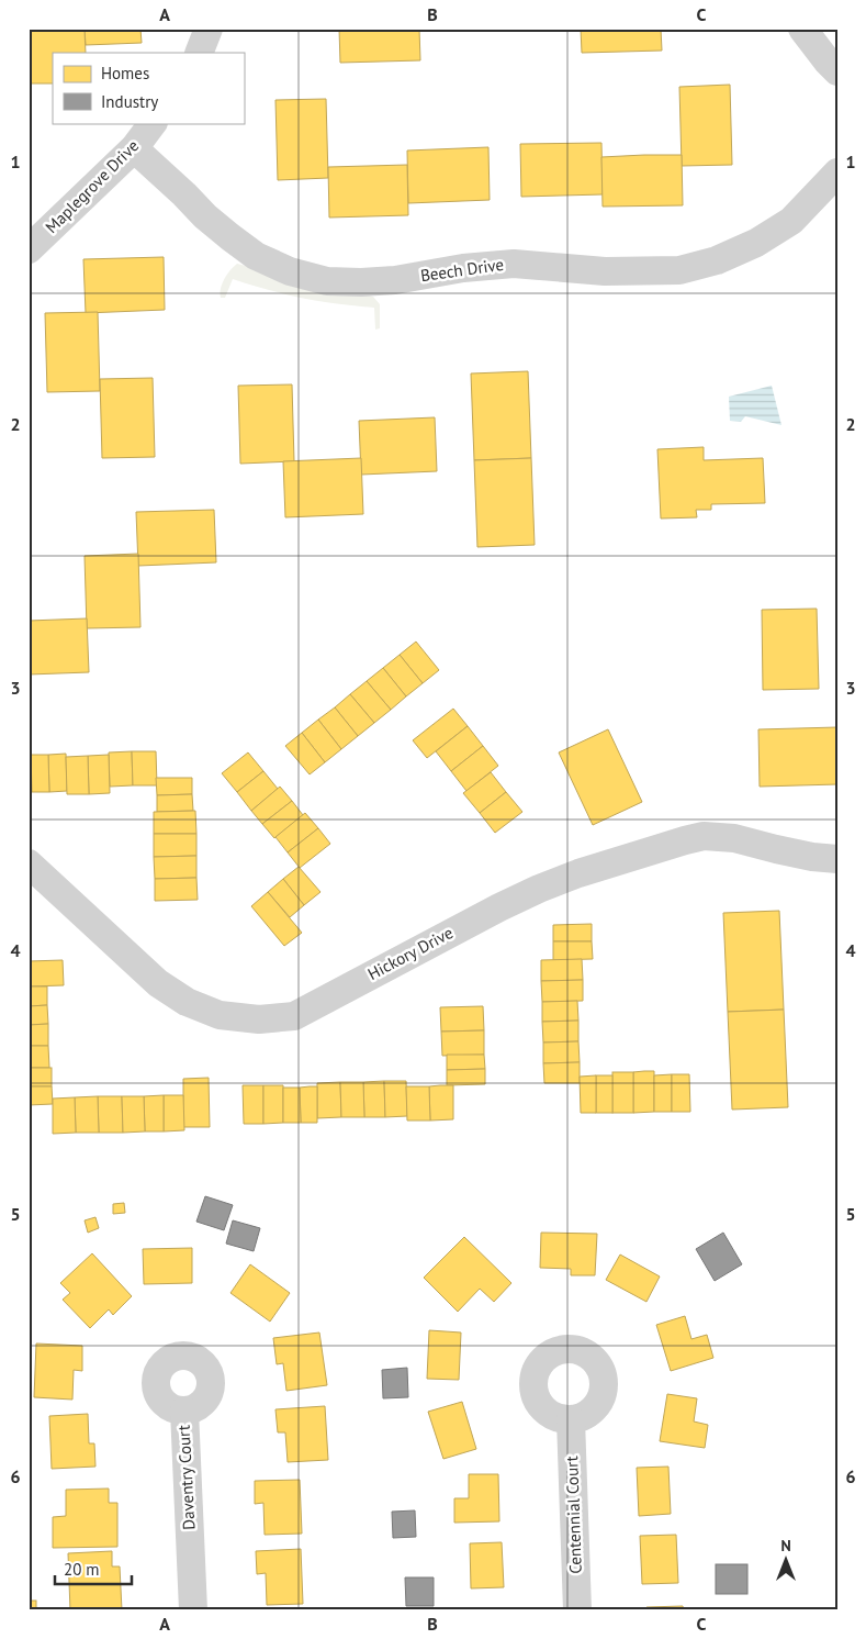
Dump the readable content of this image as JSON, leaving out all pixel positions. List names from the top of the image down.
{
  "streets": {
    "street": [
      "Maplegrove Drive",
      "Beech Drive",
      "Hickory Drive",
      "Daventry Court",
      "Centennial Court"
    ]
  },
  "crossings": [
    ["Maplegrove Drive", "Beech Drive"]
  ],
  "legend": ["Homes", "Industry"],
  "scale_bar": "20 m",
  "north": "top",
  "grid": {
    "columns": ["A", "B", "C"],
    "rows": [
      "1",
      "2",
      "3",
      "4",
      "5",
      "6"
    ]
  }
}
